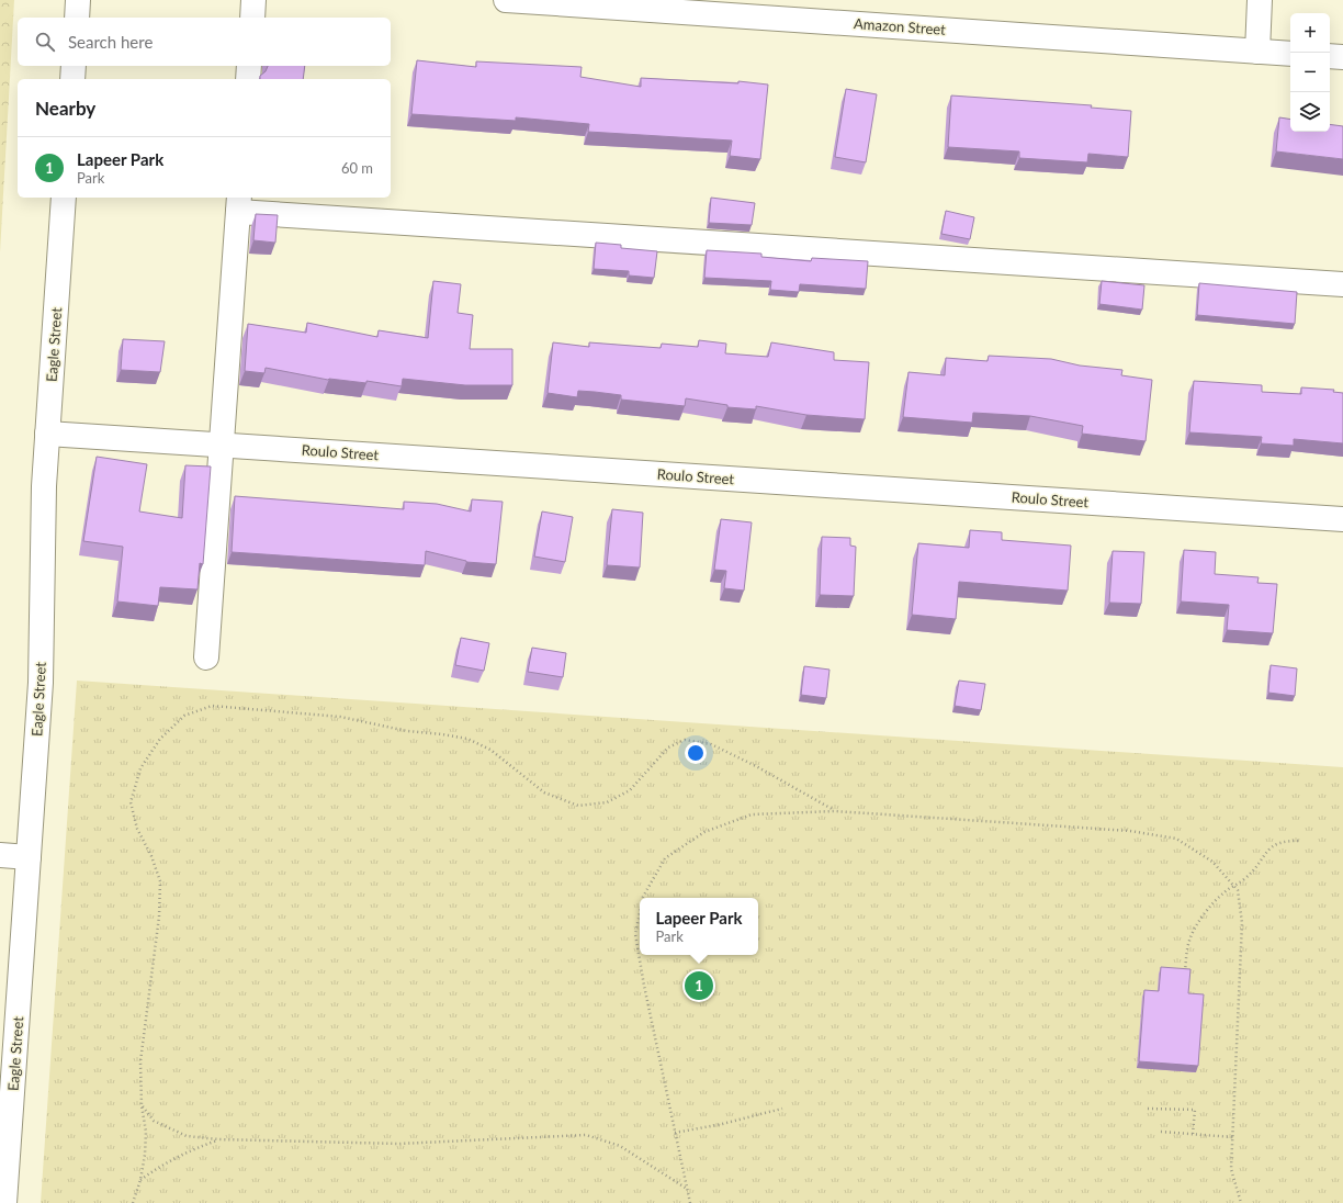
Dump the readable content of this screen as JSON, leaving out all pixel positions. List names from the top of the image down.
{
  "streets": {
    "street": ["Amazon Street", "Eagle Street", "Roulo Street"]
  },
  "crossings": [
    ["Eagle Street", "Roulo Street"]
  ],
  "page": {
    "map_buttons": ["+", "−"],
    "search": "Search here",
    "heading": "Nearby",
    "list": [
      {
        "mark": "1",
        "name": "Lapeer Park",
        "note": "Park",
        "value": "60 m"
      }
    ],
    "popup": ["Lapeer Park", "Park"],
    "pins": "1"
  }
}
